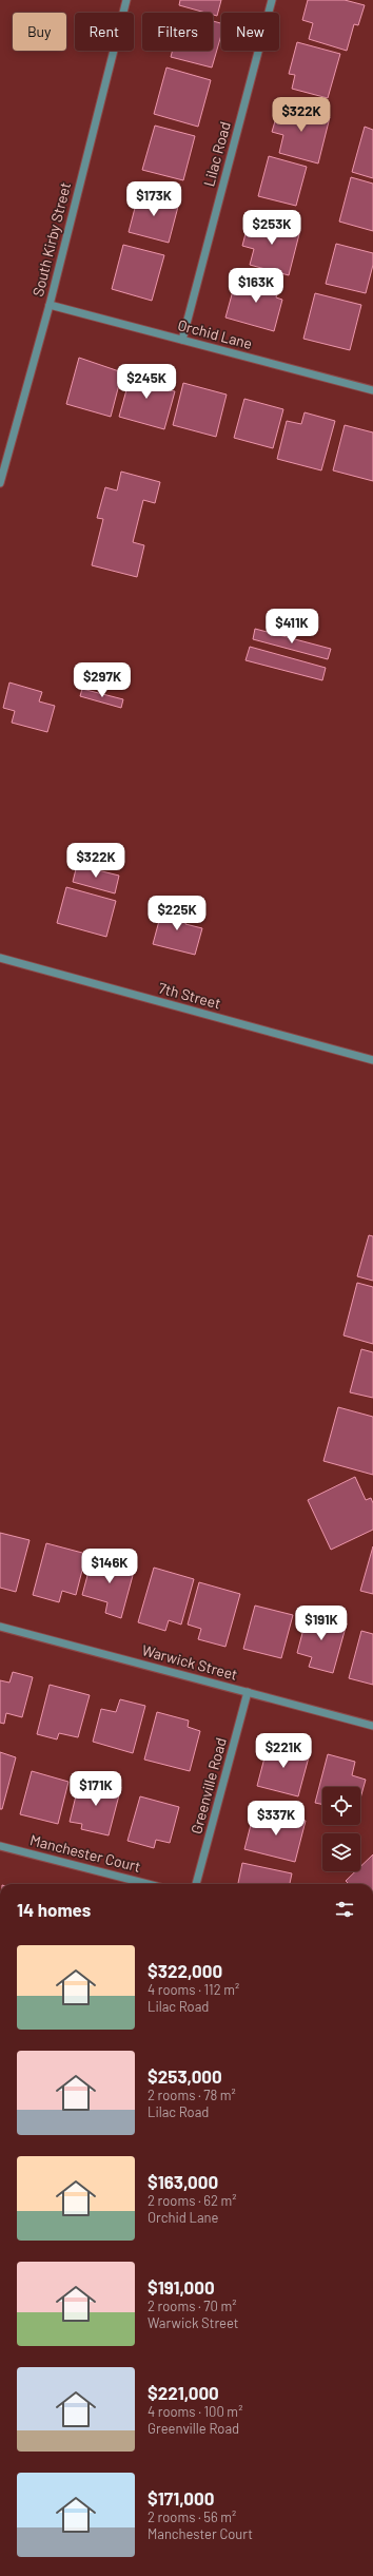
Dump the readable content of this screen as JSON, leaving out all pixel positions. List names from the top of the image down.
{
  "streets": {
    "street": [
      "Lilac Road",
      "South Kirby Street",
      "Orchid Lane",
      "7th Street",
      "Warwick Street",
      "Greenville Road",
      "Manchester Court"
    ]
  },
  "crossings": [
    ["Lilac Road", "Orchid Lane"],
    ["South Kirby Street", "Orchid Lane"],
    ["Warwick Street", "Greenville Road"]
  ],
  "page": {
    "chip": [
      "Buy",
      "Rent",
      "Filters",
      "New"
    ],
    "price": [
      "$322K",
      "$173K",
      "$253K",
      "$163K",
      "$245K",
      "$411K",
      "$297K",
      "$322K",
      "$225K",
      "$146K",
      "$191K",
      "$221K",
      "$171K",
      "$337K"
    ],
    "heading": "14 homes",
    "list": [
      {
        "name": "$322,000",
        "note": "4 rooms · 112 m² · Lilac Road"
      },
      {
        "name": "$253,000",
        "note": "2 rooms · 78 m² · Lilac Road"
      },
      {
        "name": "$163,000",
        "note": "2 rooms · 62 m² · Orchid Lane"
      },
      {
        "name": "$191,000",
        "note": "2 rooms · 70 m² · Warwick Street"
      },
      {
        "name": "$221,000",
        "note": "4 rooms · 100 m² · Greenville Road"
      },
      {
        "name": "$171,000",
        "note": "2 rooms · 56 m² · Manchester Court"
      }
    ]
  }
}
